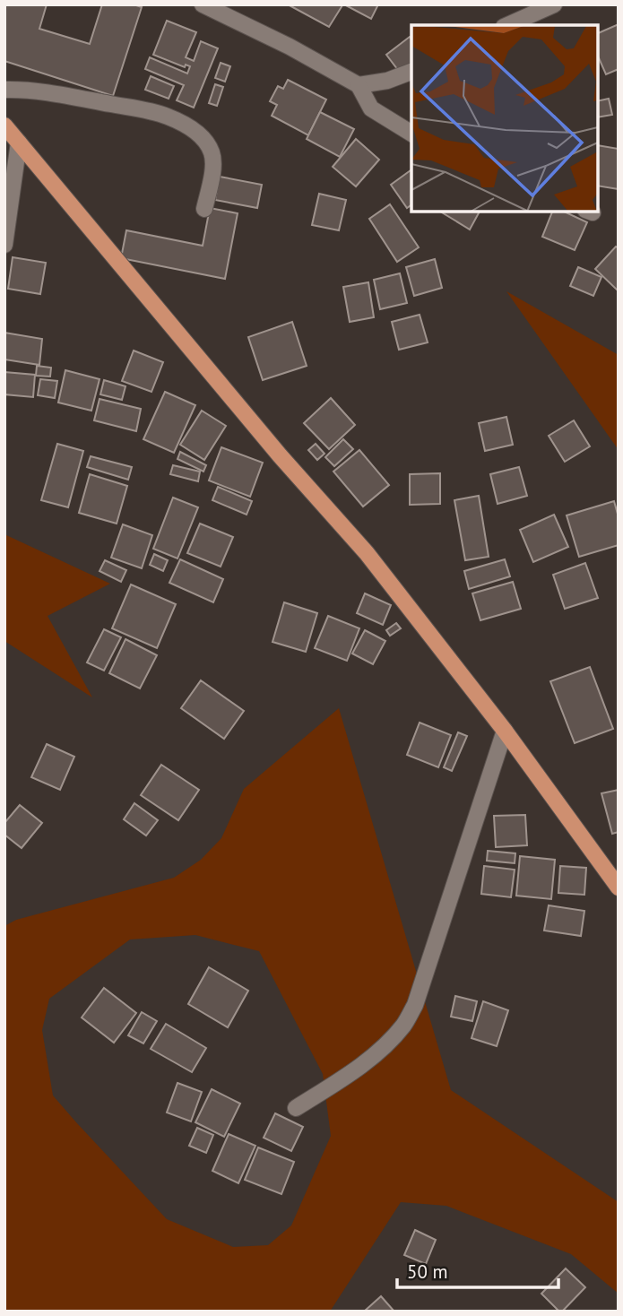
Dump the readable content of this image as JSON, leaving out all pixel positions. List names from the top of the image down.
{
  "scale_bar": "50 m"
}
